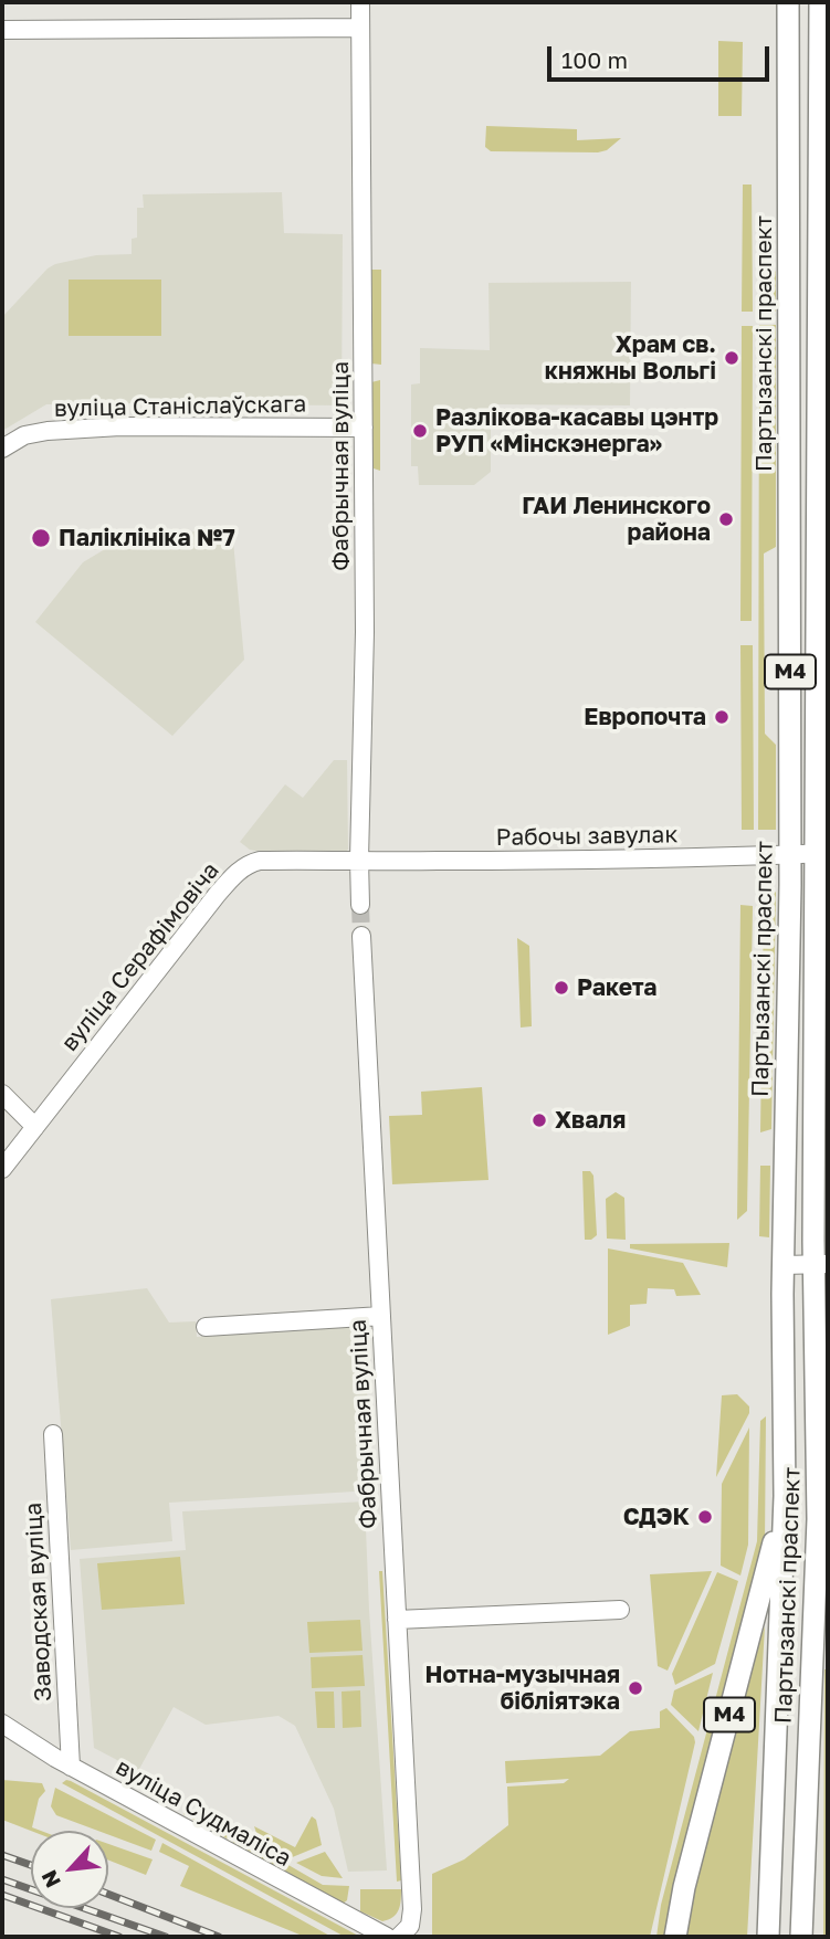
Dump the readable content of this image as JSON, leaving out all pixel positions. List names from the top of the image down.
{
  "streets": {
    "main road": ["Партызанскі праспект", "М4"],
    "street": [
      "вуліца Станіслаўскага",
      "Фабрычная вуліца",
      "Рабочы завулак",
      "вуліца Серафімовіча",
      "Заводская вуліца",
      "вуліца Судмаліса"
    ]
  },
  "crossings": [
    ["Партызанскі праспект", "М4"],
    ["Партызанскі праспект", "Рабочы завулак"],
    ["вуліца Станіслаўскага", "Фабрычная вуліца"],
    ["Фабрычная вуліца", "Рабочы завулак"],
    ["Фабрычная вуліца", "вуліца Серафімовіча"],
    ["Рабочы завулак", "вуліца Серафімовіча"],
    ["Заводская вуліца", "вуліца Судмаліса"]
  ],
  "places": [
    "Храм св. княжны Вольгі",
    "Разлікова-касавы цэнтр РУП «Мінскэнерга»",
    "ГАИ Ленинского района",
    "Паліклініка №7",
    "Европочта",
    "Ракета",
    "Хваля",
    "СДЭК",
    "Нотна-музычная бібліятэка"
  ],
  "scale_bar": "100 m",
  "north": "bottom left"
}
